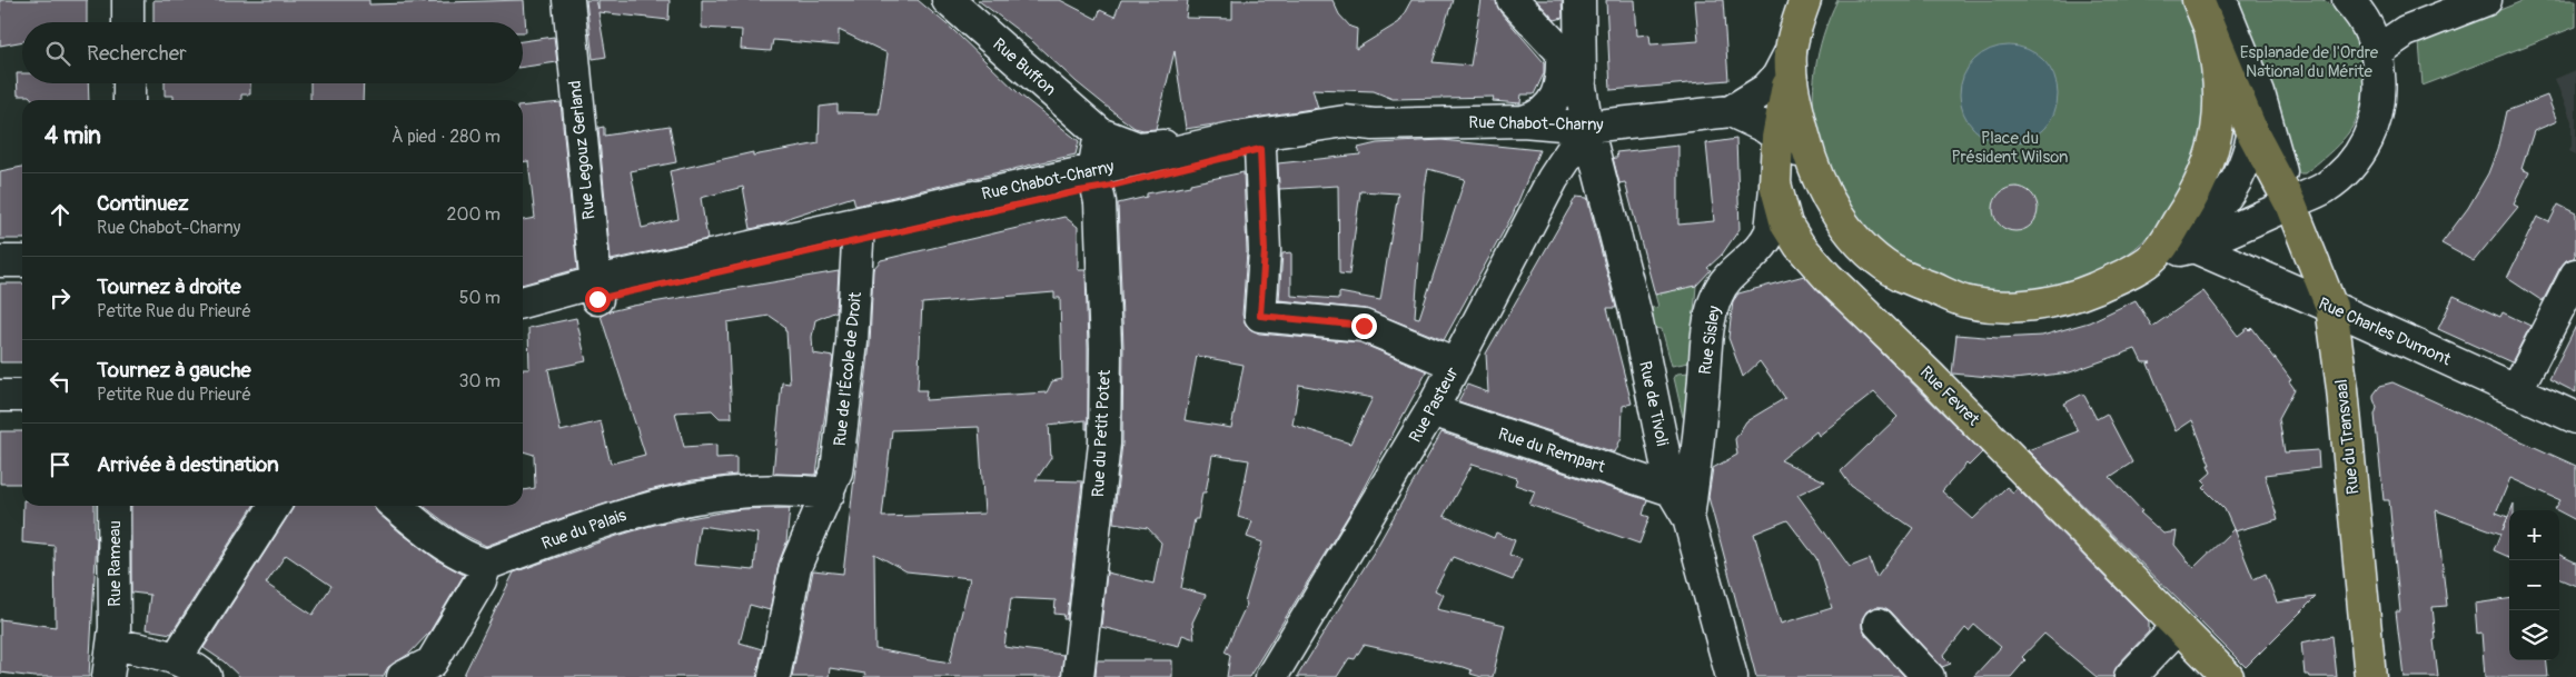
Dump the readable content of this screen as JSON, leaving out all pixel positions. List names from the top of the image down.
{
  "streets": {
    "main road": ["Rue Fevret", "Rue du Transvaal"],
    "street": [
      "Rue Buffon",
      "Rue Chabot-Charny",
      "Rue Legouz Gerland",
      "Rue Charles Dumont",
      "Rue Sisley",
      "Rue de l'École de Droit",
      "Rue de Tivoli",
      "Rue Pasteur",
      "Rue du Petit Potet",
      "Rue du Rempart",
      "Rue du Palais",
      "Rue Rameau"
    ]
  },
  "crossings": [
    ["Rue Buffon", "Rue Chabot-Charny"],
    ["Rue Chabot-Charny", "Rue Legouz Gerland"],
    ["Rue Chabot-Charny", "Rue de l'École de Droit"],
    ["Rue Chabot-Charny", "Rue Fevret"],
    ["Rue Chabot-Charny", "Rue de Tivoli"],
    ["Rue Chabot-Charny", "Rue Pasteur"],
    ["Rue Chabot-Charny", "Rue du Petit Potet"],
    ["Rue Charles Dumont", "Rue du Transvaal"],
    ["Rue Sisley", "Rue Fevret"],
    ["Rue Sisley", "Rue de Tivoli"],
    ["Rue de l'École de Droit", "Rue du Palais"],
    ["Rue de Tivoli", "Rue Pasteur"],
    ["Rue de Tivoli", "Rue du Rempart"],
    ["Rue Pasteur", "Rue du Rempart"]
  ],
  "parks": ["Esplanade de l'Ordre National du Mérite", "Place du Président Wilson"],
  "page": {
    "search": "Rechercher",
    "heading": ["4 min", "À pied · 280 m"],
    "list": [
      ["Continuez", "Rue Chabot-Charny", "200 m"],
      ["Tournez à droite", "Petite Rue du Prieuré", "50 m"],
      ["Tournez à gauche", "Petite Rue du Prieuré", "30 m"],
      "Arrivée à destination"
    ],
    "map_buttons": ["+", "−"]
  }
}
